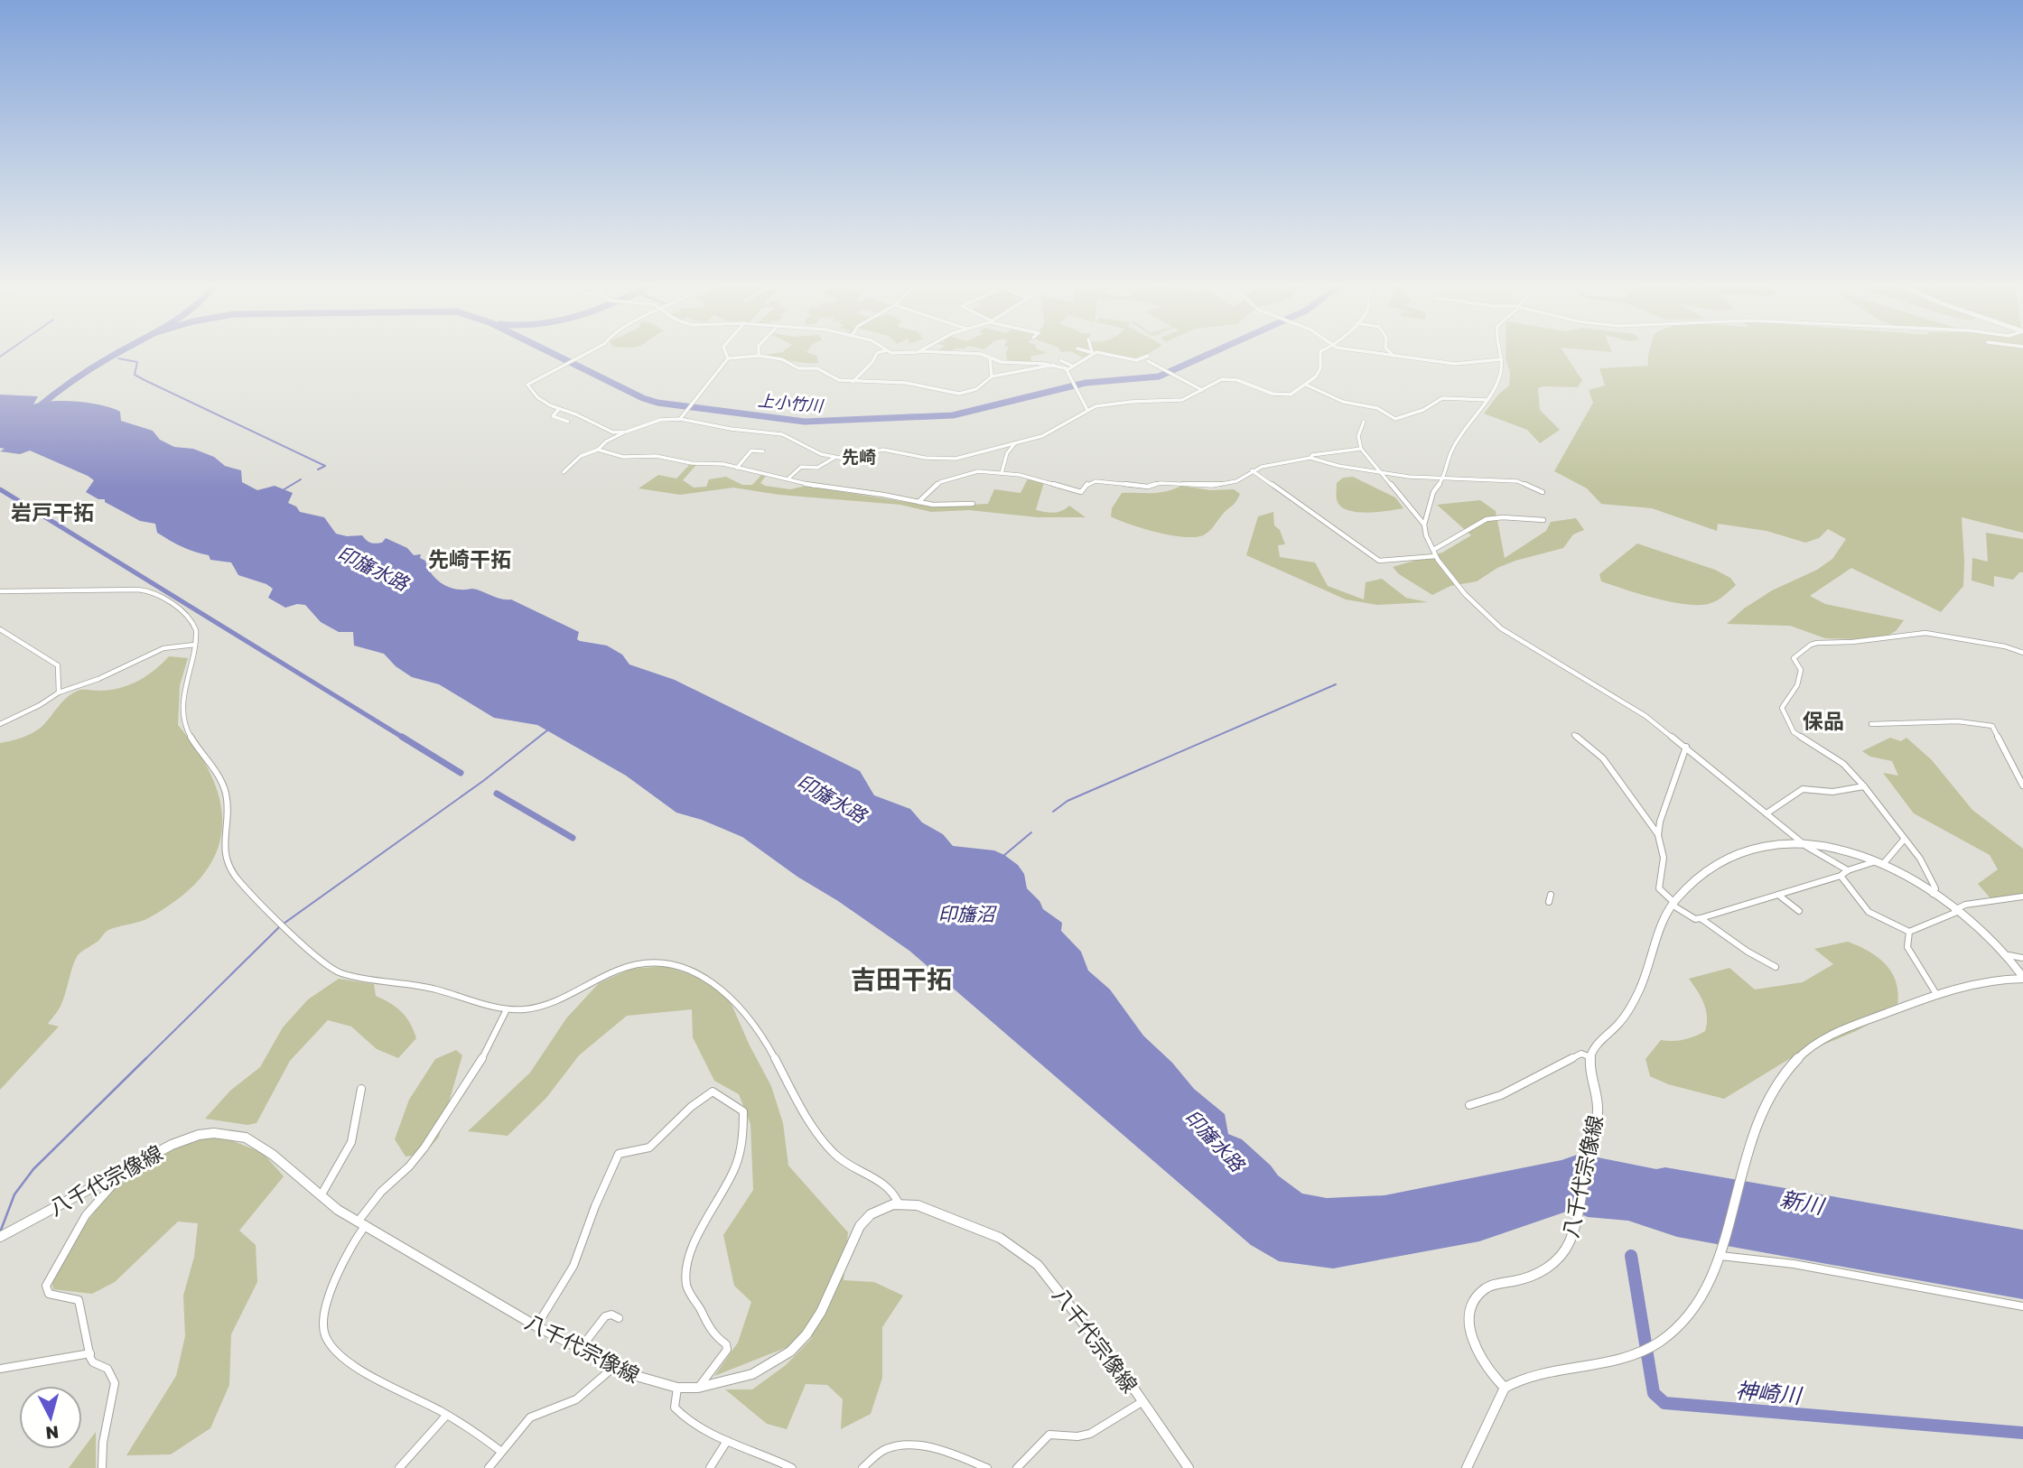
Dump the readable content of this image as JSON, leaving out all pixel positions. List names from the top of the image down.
{
  "streets": {
    "main road": ["八千代宗像線"]
  },
  "districts": [
    "先崎",
    "岩戸干拓",
    "先崎干拓",
    "保品",
    "吉田干拓"
  ],
  "water": [
    "上小竹川",
    "印旛水路",
    "印旛沼",
    "新川",
    "神崎川"
  ],
  "north": "bottom"
}
